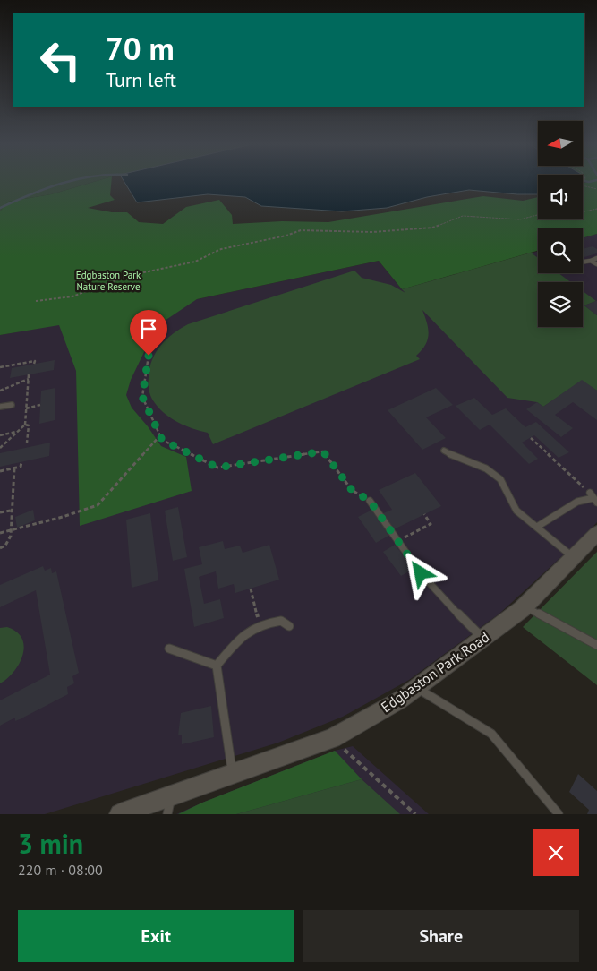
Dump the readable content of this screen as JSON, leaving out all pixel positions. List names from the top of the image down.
{
  "streets": {
    "street": ["Edgbaston Park Road"]
  },
  "parks": ["Edgbaston Park Nature Reserve"],
  "north": "left",
  "page": {
    "turn": ["70 m", "Turn left"],
    "heading": ["3 min", "220 m · 08:00"],
    "buttons": ["Exit", "Share"]
  }
}
